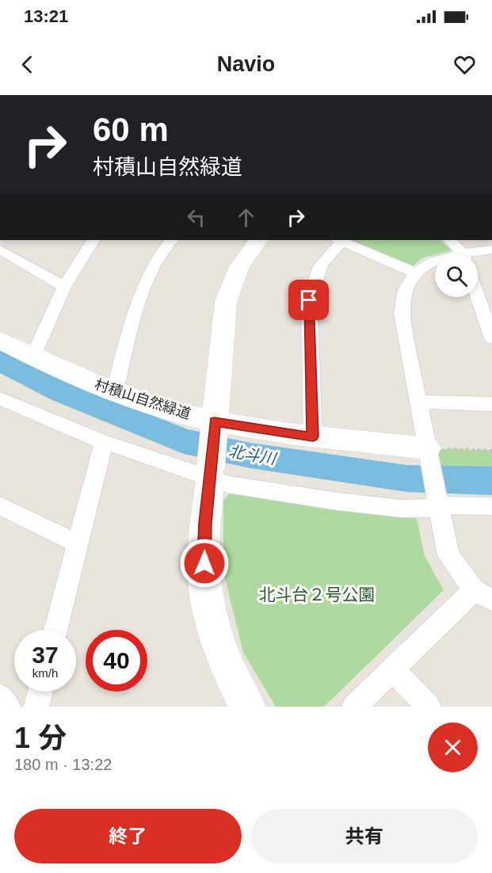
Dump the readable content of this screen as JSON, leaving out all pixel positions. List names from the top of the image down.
{
  "streets": {
    "street": ["村積山自然緑道"]
  },
  "water": ["北斗川"],
  "parks": ["北斗台２号公園"],
  "page": {
    "status": "13:21",
    "header": "Navio",
    "turn": ["60 m", "村積山自然緑道"],
    "speed": "37 km/h",
    "limit": "40",
    "heading": ["1 分", "180 m · 13:22"],
    "buttons": ["終了", "共有"]
  }
}
